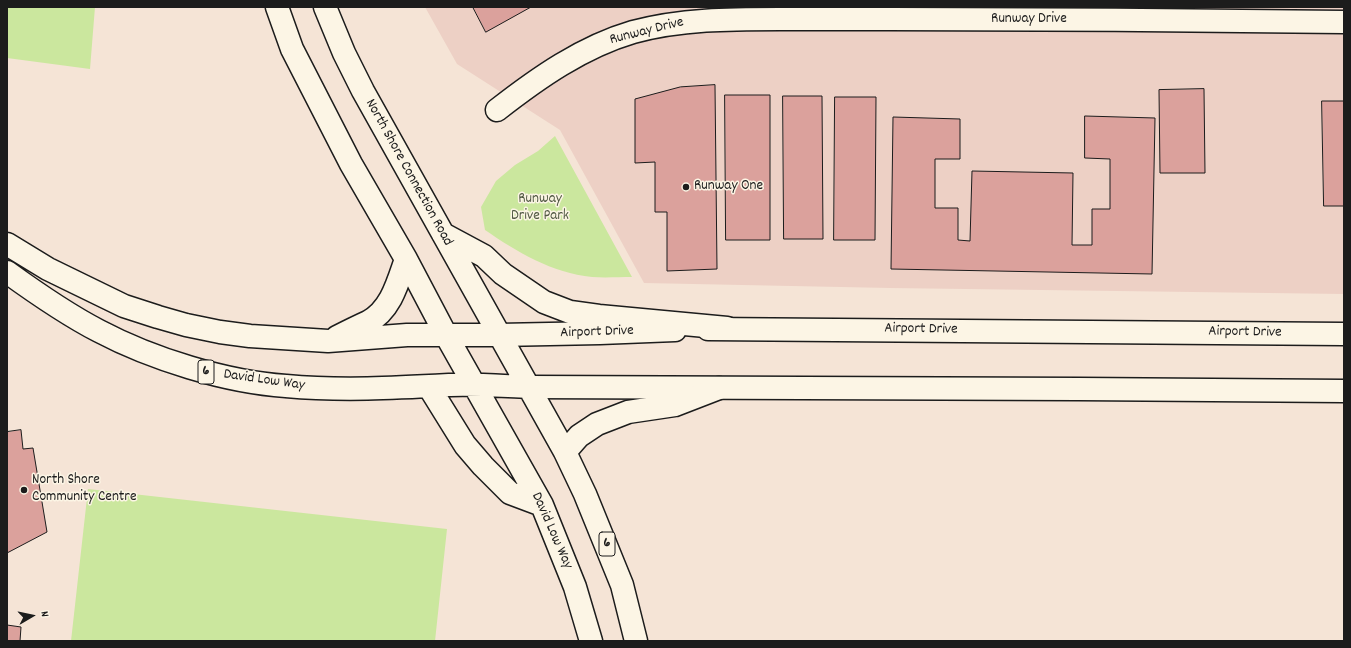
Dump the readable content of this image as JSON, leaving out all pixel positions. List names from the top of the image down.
{
  "streets": {
    "main road": [
      "Runway Drive",
      "North Shore Connection Road",
      "Airport Drive",
      "6",
      "David Low Way"
    ]
  },
  "crossings": [
    ["North Shore Connection Road", "Airport Drive"],
    ["North Shore Connection Road", "6"],
    ["Airport Drive", "6"],
    ["6", "David Low Way"]
  ],
  "parks": ["Runway Drive Park"],
  "places": ["Runway One", "North Shore Community Centre"],
  "north": "right"
}
